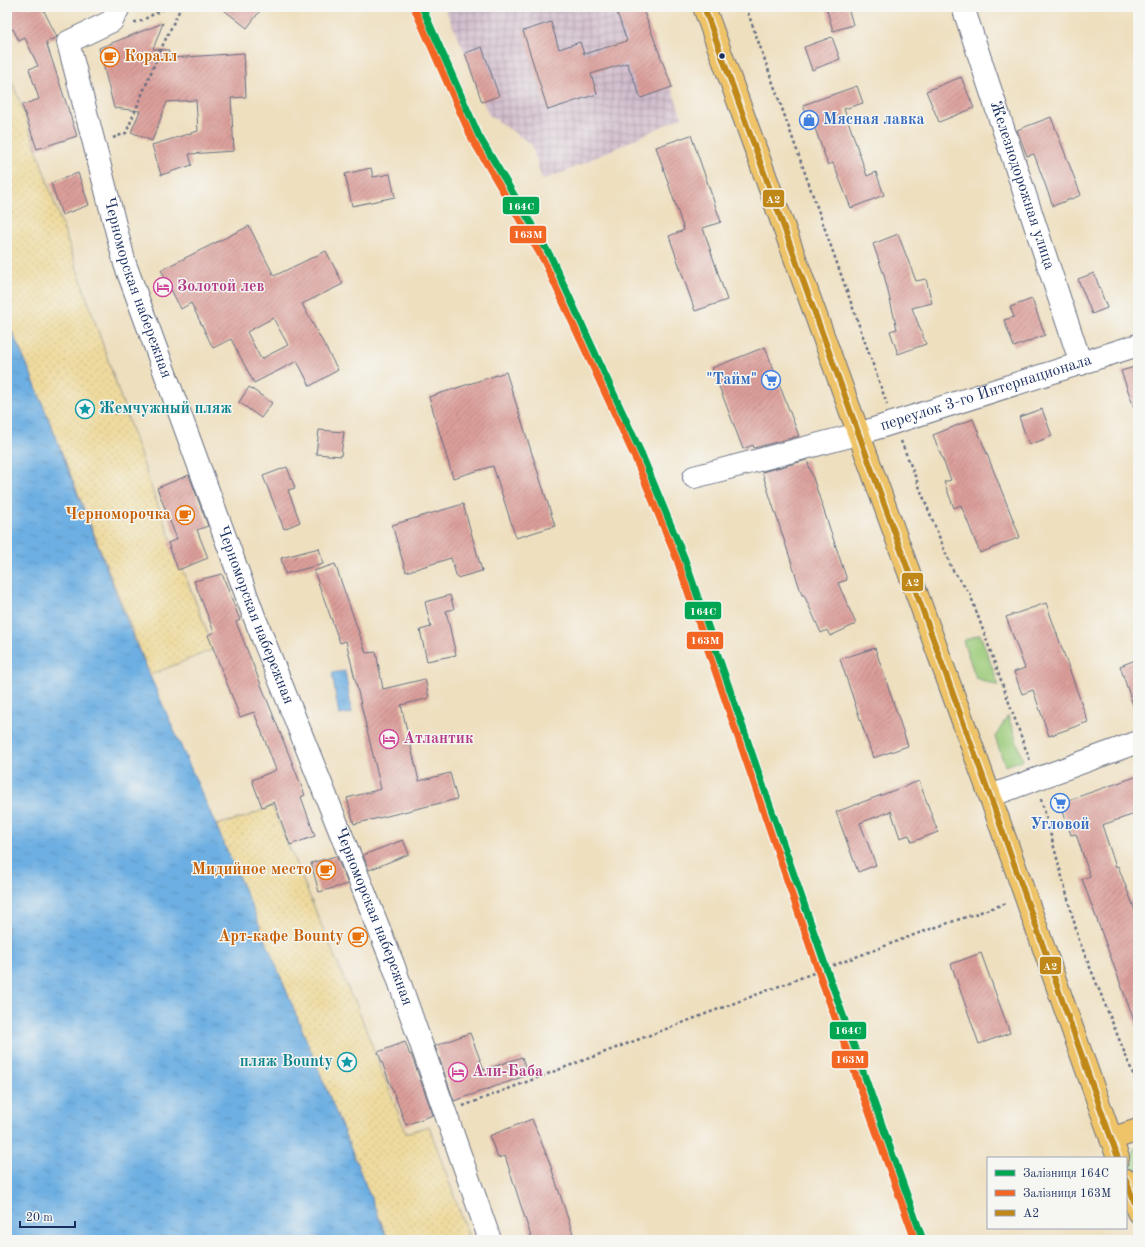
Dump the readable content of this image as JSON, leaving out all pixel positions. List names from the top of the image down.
{
  "streets": {
    "street": ["Железнодорожная улица", "Черноморская набережная", "переулок 3-го Интернационала"]
  },
  "crossings": [
    ["Железнодорожная улица", "переулок 3-го Интернационала"]
  ],
  "places": {
    "cafe": [
      "Коралл",
      "Черноморочка",
      "Мидийное место",
      "Арт-кафе Bounty"
    ],
    "shop": ["Мясная лавка"],
    "hotel": ["Золотой лев", "Атлантик", "Али-Баба"],
    "supermarket": ["\"Тайм\"", "Угловой"],
    "place": ["Жемчужный пляж", "пляж Bounty"]
  },
  "lines": ["rail line 164С", "transit line A2", "rail line 163М"],
  "legend": ["Залізниця 164С", "Залізниця 163М", "A2"],
  "scale_bar": "20 m"
}
